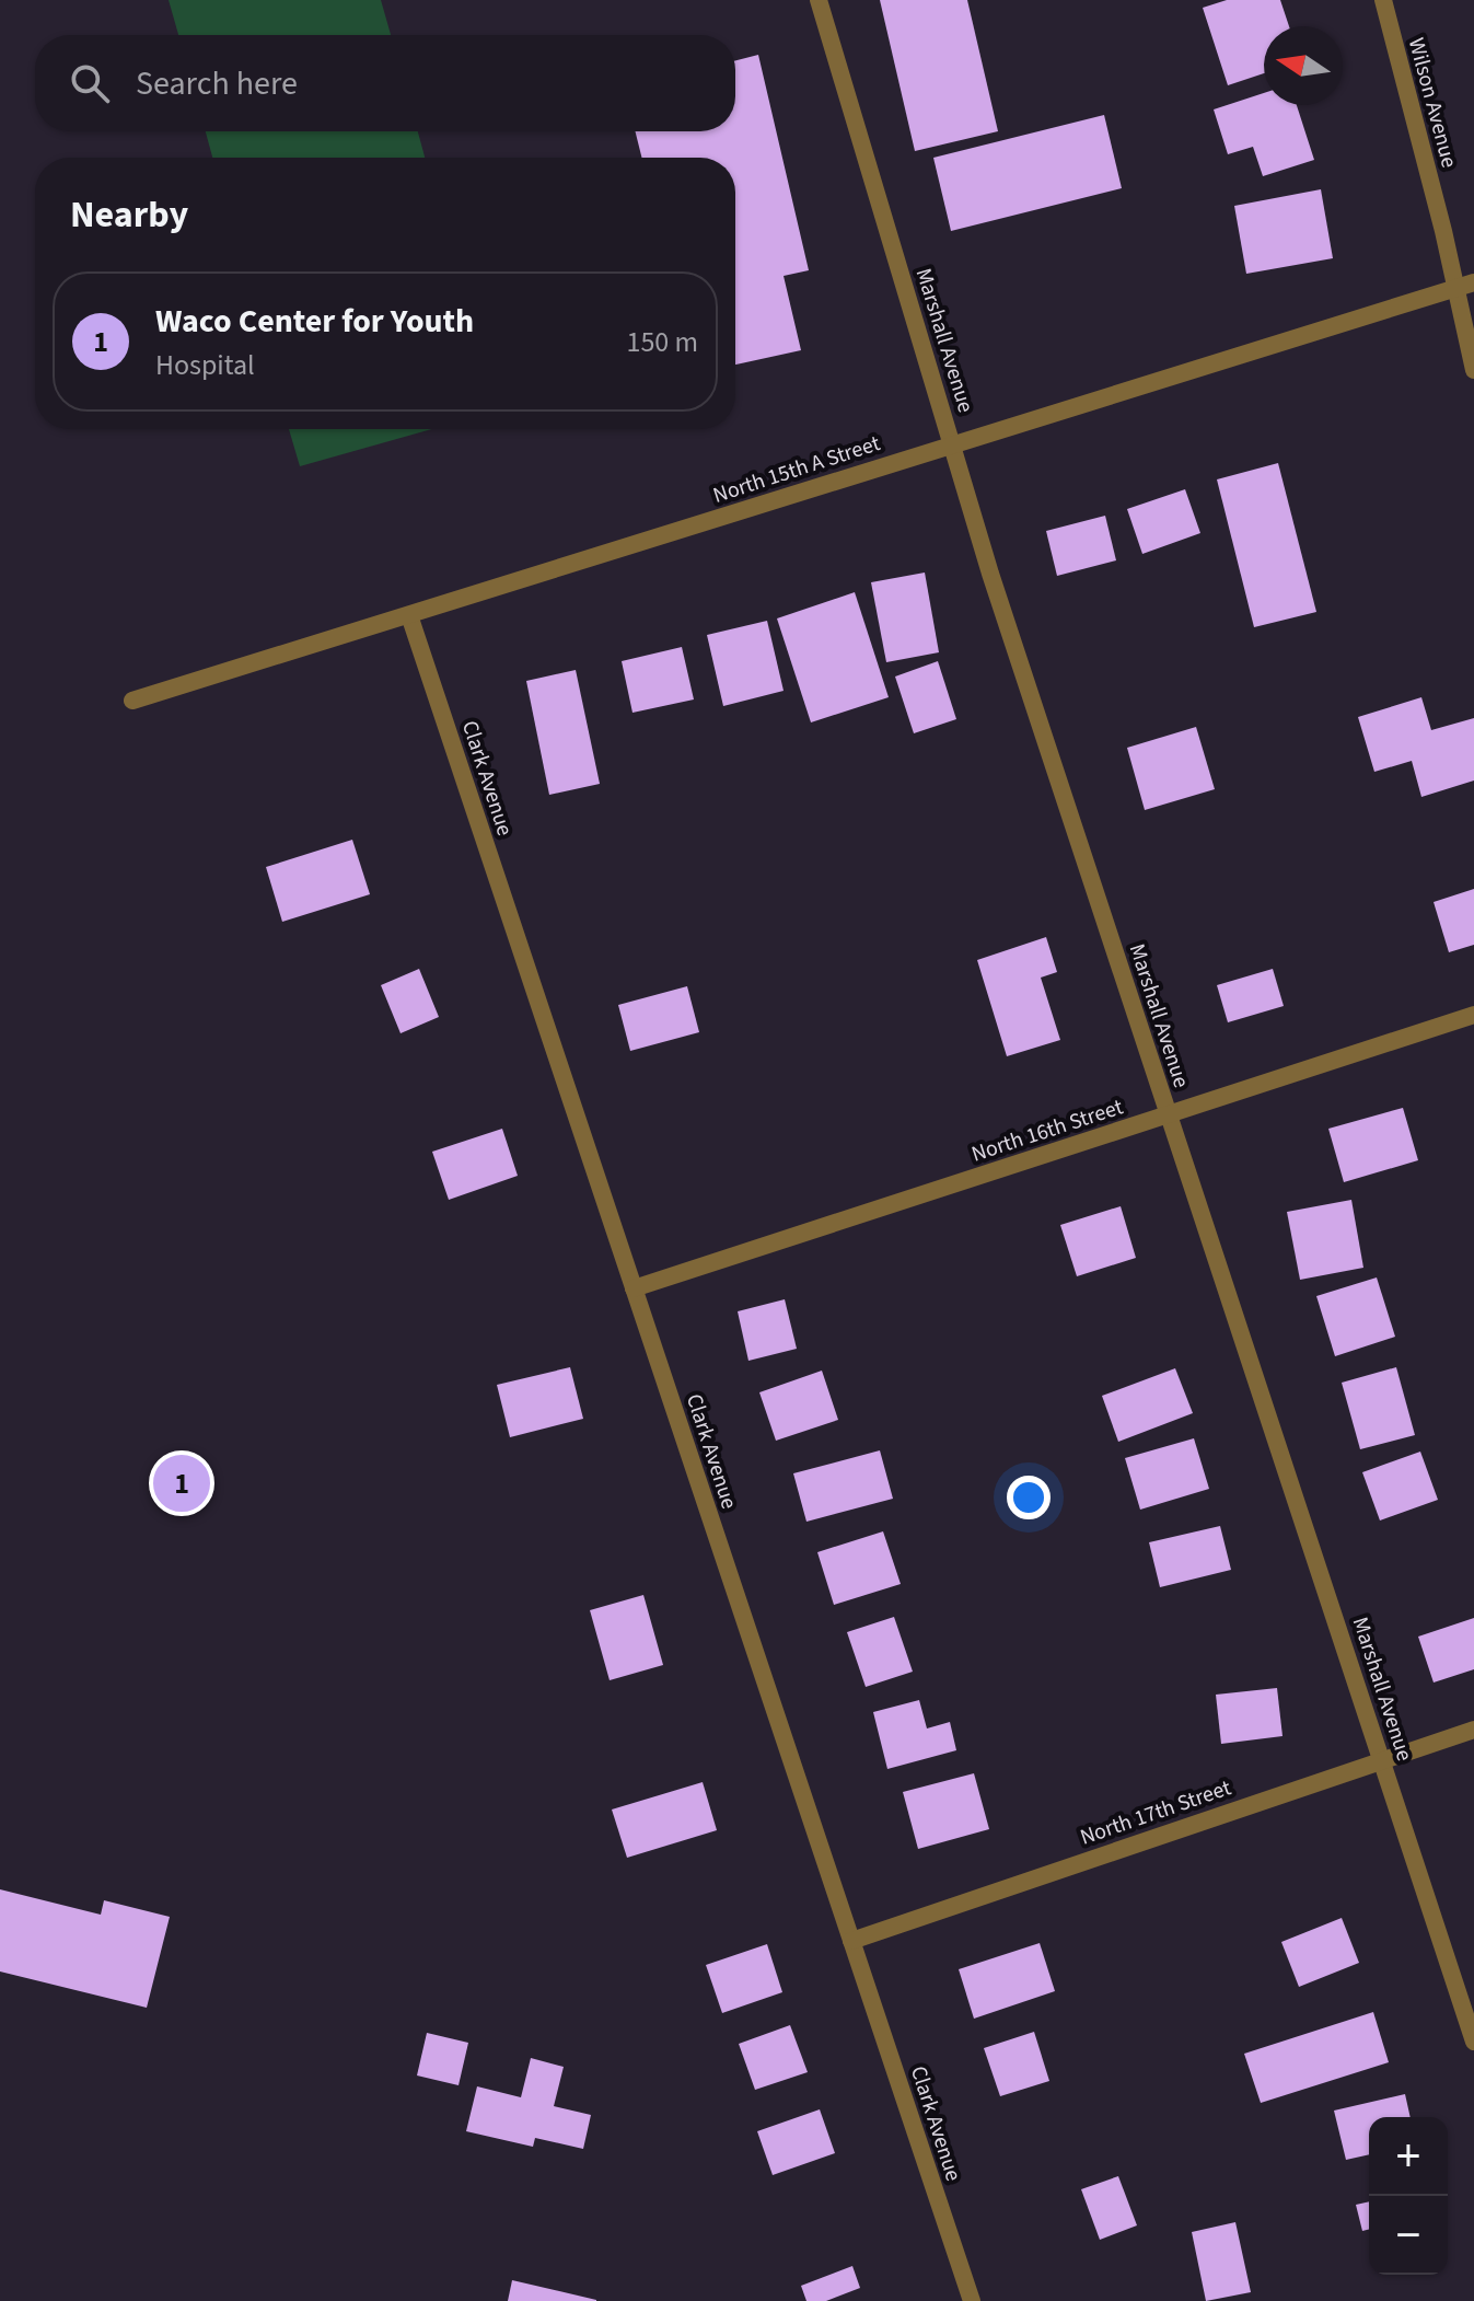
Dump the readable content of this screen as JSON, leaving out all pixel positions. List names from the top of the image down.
{
  "streets": {
    "street": [
      "Wilson Avenue",
      "Marshall Avenue",
      "North 15th A Street",
      "Clark Avenue",
      "North 16th Street",
      "North 17th Street"
    ]
  },
  "crossings": [
    ["Wilson Avenue", "North 15th A Street"],
    ["Marshall Avenue", "North 15th A Street"],
    ["Marshall Avenue", "North 16th Street"],
    ["Marshall Avenue", "North 17th Street"],
    ["North 15th A Street", "Clark Avenue"],
    ["Clark Avenue", "North 16th Street"],
    ["Clark Avenue", "North 17th Street"]
  ],
  "north": "left",
  "page": {
    "search": "Search here",
    "heading": "Nearby",
    "list": [
      {
        "mark": "1",
        "name": "Waco Center for Youth",
        "note": "Hospital",
        "value": "150 m"
      }
    ],
    "pins": "1",
    "map_buttons": ["+", "−"]
  }
}
